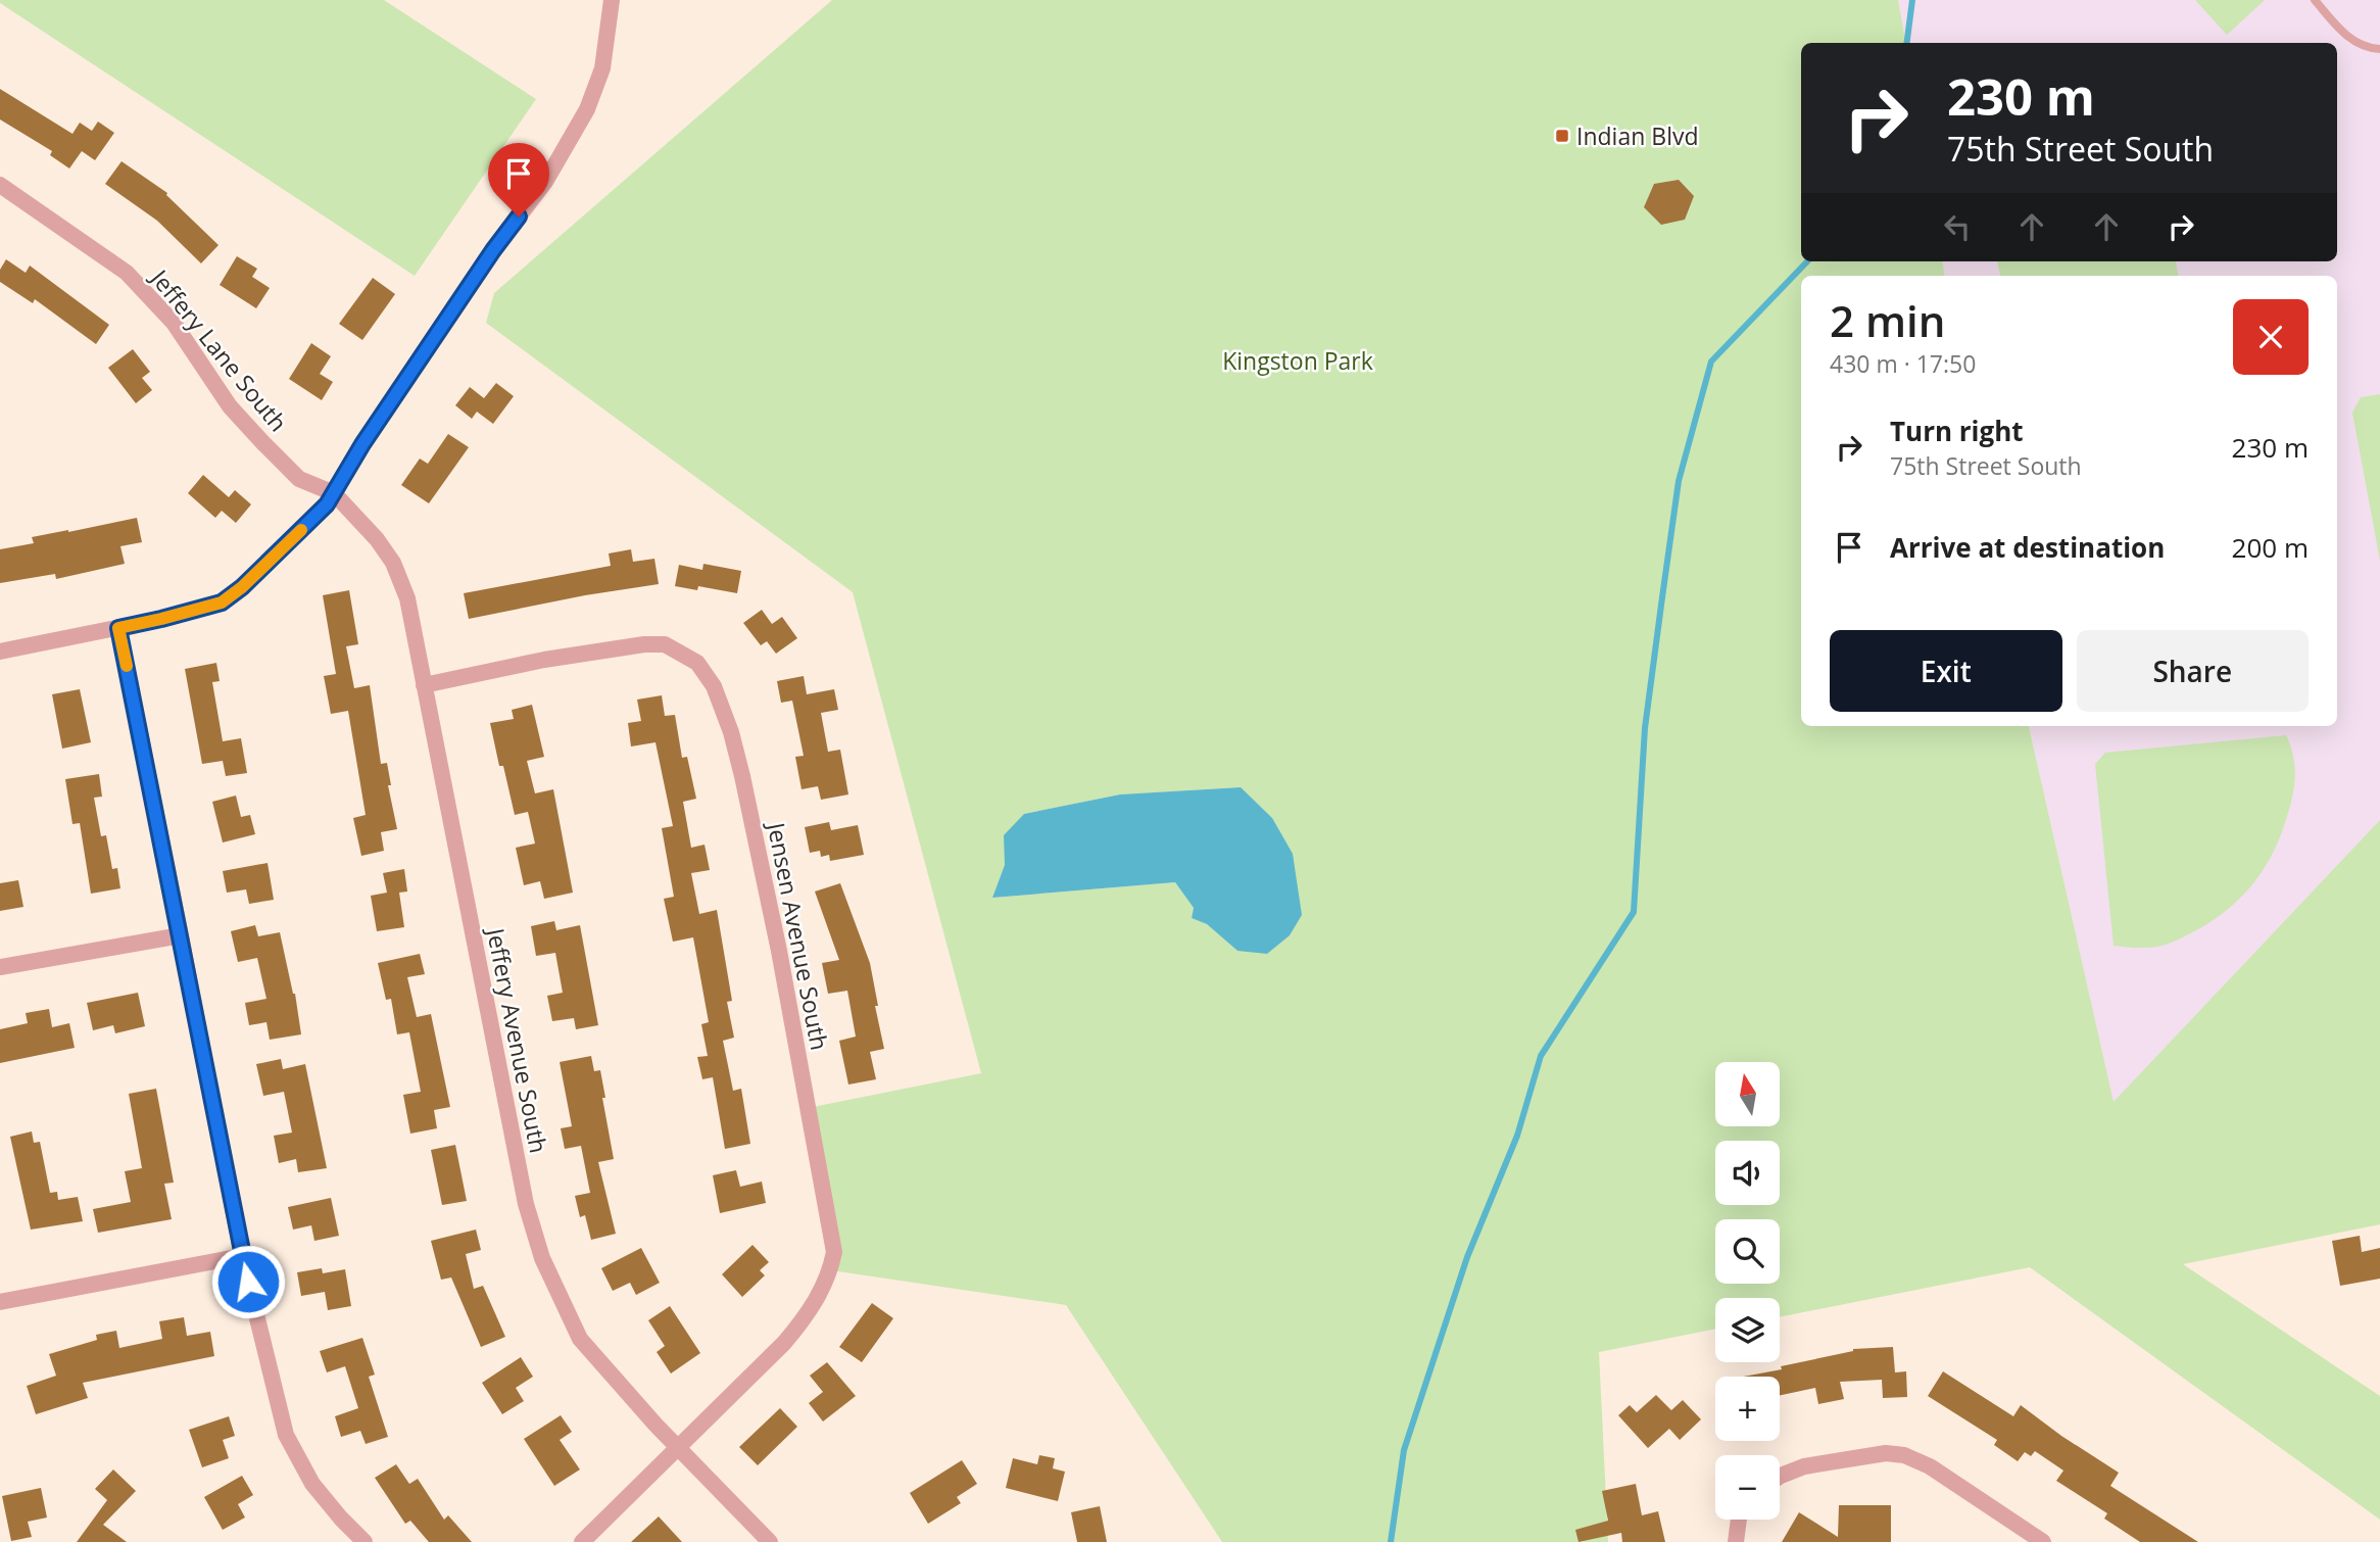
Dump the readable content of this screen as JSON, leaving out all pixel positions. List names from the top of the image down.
{
  "streets": {
    "street": ["Jeffery Lane South", "Jensen Avenue South", "Jeffery Avenue South"]
  },
  "crossings": [
    ["Jeffery Lane South", "Jeffery Avenue South"],
    ["Jensen Avenue South", "Jeffery Avenue South"]
  ],
  "parks": ["Kingston Park"],
  "places": {
    "transit": ["Indian Blvd"]
  },
  "north": "top",
  "page": {
    "turn": ["230 m", "75th Street South"],
    "heading": ["2 min", "430 m · 17:50"],
    "list": [
      {
        "name": "Turn right",
        "note": "75th Street South",
        "value": "230 m"
      },
      {
        "name": "Arrive at destination",
        "value": "200 m"
      }
    ],
    "buttons": ["Exit", "Share"],
    "map_buttons": ["+", "−"]
  }
}
